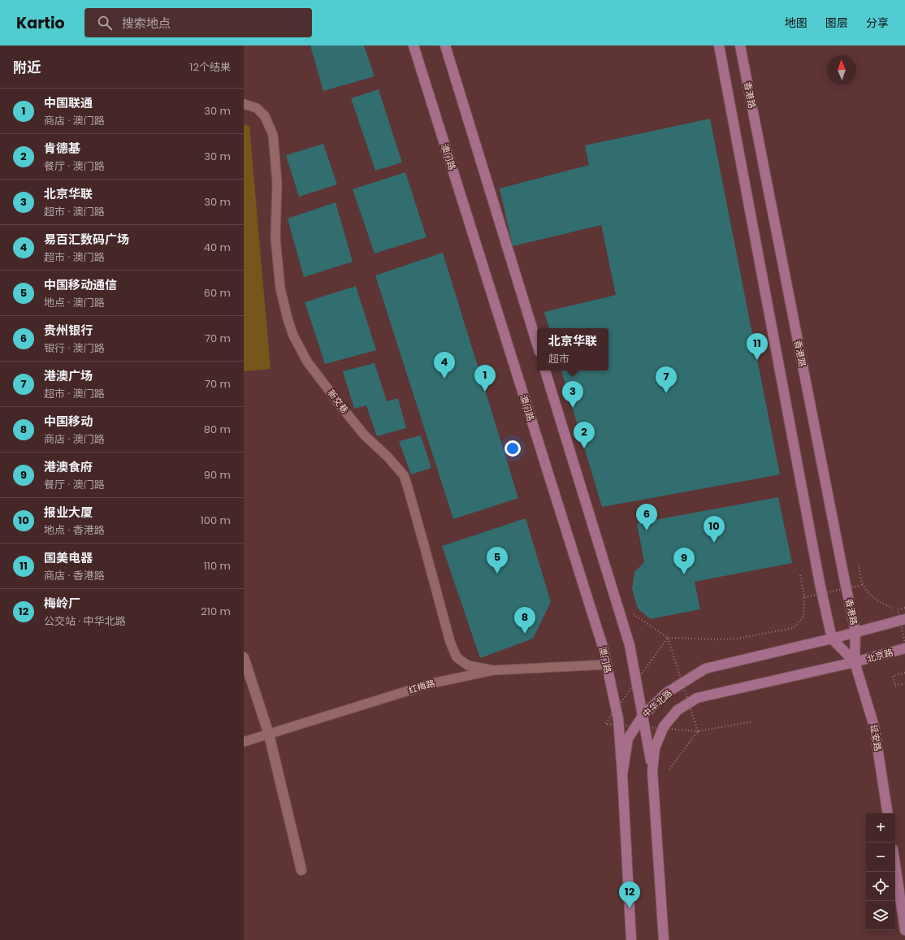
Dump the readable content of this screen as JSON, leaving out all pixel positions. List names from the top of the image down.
{
  "streets": {
    "main road": [
      "香港路",
      "澳门路",
      "北京路",
      "中华北路",
      "延安路"
    ],
    "lane": ["新交巷", "红梅路"]
  },
  "crossings": [
    ["香港路", "北京路"],
    ["香港路", "中华北路"],
    ["香港路", "延安路"],
    ["澳门路", "红梅路"],
    ["澳门路", "中华北路"],
    ["新交巷", "红梅路"],
    ["北京路", "中华北路"],
    ["北京路", "延安路"],
    ["中华北路", "延安路"]
  ],
  "north": "top",
  "page": {
    "header": "Kartio",
    "search": "搜索地点",
    "nav": ["地图", "图层", "分享"],
    "heading": ["附近", "12个结果"],
    "list": [
      {
        "mark": "1",
        "name": "中国联通",
        "note": "商店 · 澳门路",
        "value": "30 m"
      },
      {
        "mark": "2",
        "name": "肯德基",
        "note": "餐厅 · 澳门路",
        "value": "30 m"
      },
      {
        "mark": "3",
        "name": "北京华联",
        "note": "超市 · 澳门路",
        "value": "30 m"
      },
      {
        "mark": "4",
        "name": "易百汇数码广场",
        "note": "超市 · 澳门路",
        "value": "40 m"
      },
      {
        "mark": "5",
        "name": "中国移动通信",
        "note": "地点 · 澳门路",
        "value": "60 m"
      },
      {
        "mark": "6",
        "name": "贵州银行",
        "note": "银行 · 澳门路",
        "value": "70 m"
      },
      {
        "mark": "7",
        "name": "港澳广场",
        "note": "超市 · 澳门路",
        "value": "70 m"
      },
      {
        "mark": "8",
        "name": "中国移动",
        "note": "商店 · 澳门路",
        "value": "80 m"
      },
      {
        "mark": "9",
        "name": "港澳食府",
        "note": "餐厅 · 澳门路",
        "value": "90 m"
      },
      {
        "mark": "10",
        "name": "报业大厦",
        "note": "地点 · 香港路",
        "value": "100 m"
      },
      {
        "mark": "11",
        "name": "国美电器",
        "note": "商店 · 香港路",
        "value": "110 m"
      },
      {
        "mark": "12",
        "name": "梅岭厂",
        "note": "公交站 · 中华北路",
        "value": "210 m"
      }
    ],
    "popup": ["北京华联", "超市"],
    "pins": [
      "11",
      "4",
      "1",
      "7",
      "3",
      "2",
      "6",
      "10",
      "5",
      "9",
      "8",
      "12"
    ],
    "map_buttons": ["+", "−"]
  }
}
